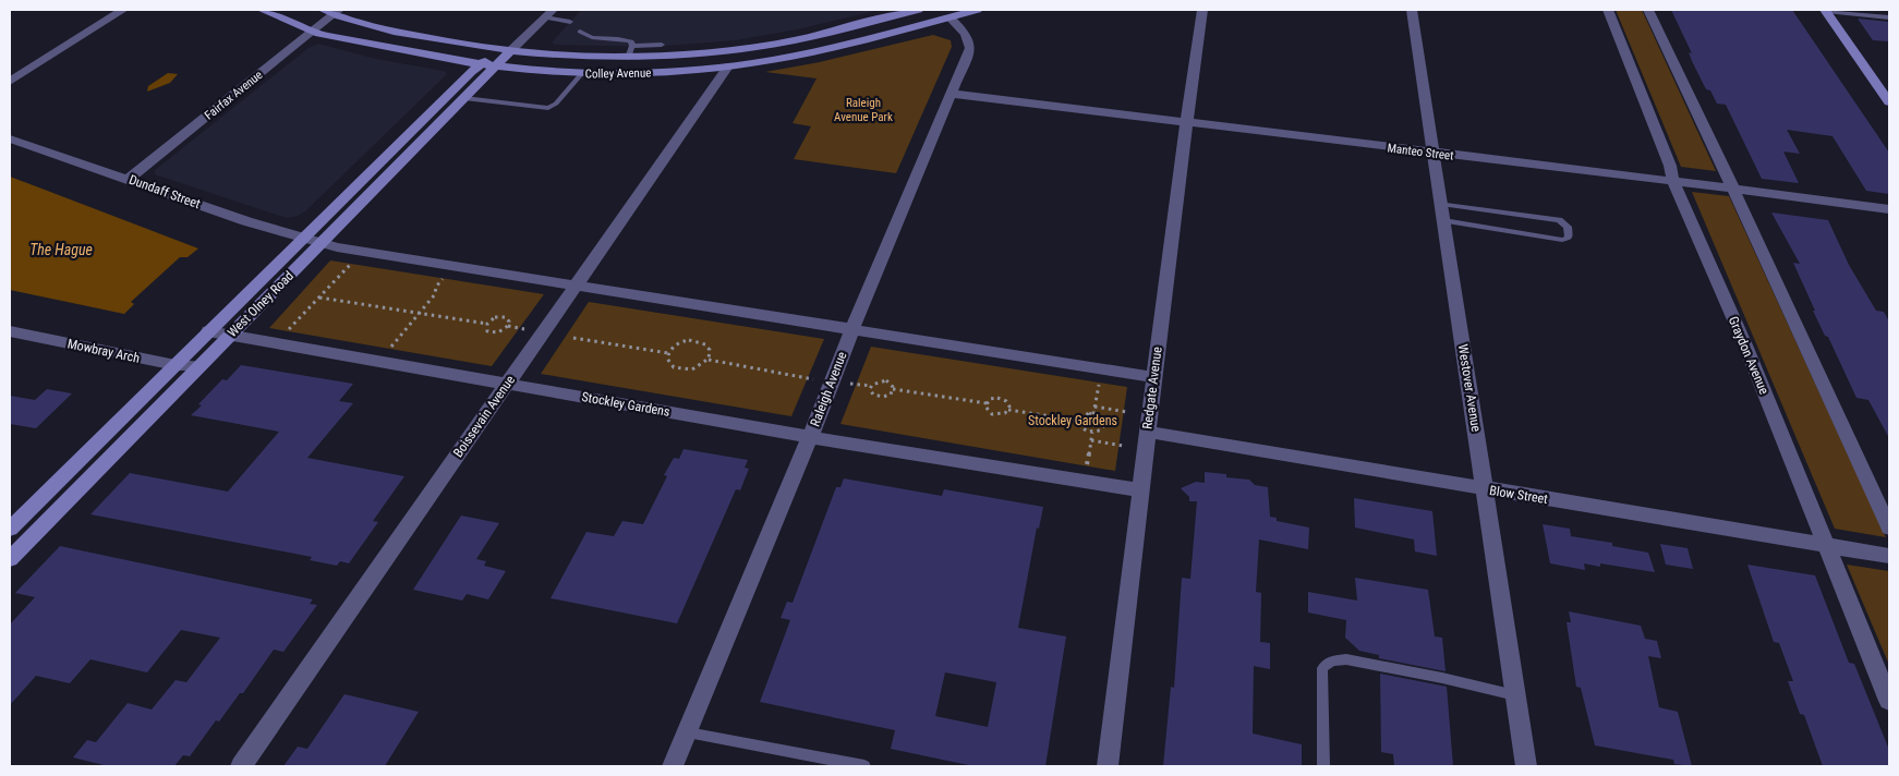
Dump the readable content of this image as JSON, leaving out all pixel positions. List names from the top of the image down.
{
  "streets": {
    "main road": ["Colley Avenue", "West Olney Road"],
    "street": [
      "Fairfax Avenue",
      "Manteo Street",
      "Dundaff Street",
      "Mowbray Arch",
      "Graydon Avenue",
      "Redgate Avenue",
      "Westover Avenue",
      "Raleigh Avenue",
      "Stockley Gardens",
      "Boissevain Avenue",
      "Blow Street"
    ]
  },
  "crossings": [
    ["Colley Avenue", "Fairfax Avenue"],
    ["Colley Avenue", "West Olney Road"],
    ["Colley Avenue", "Raleigh Avenue"],
    ["Colley Avenue", "Boissevain Avenue"],
    ["Fairfax Avenue", "Dundaff Street"],
    ["Manteo Street", "Graydon Avenue"],
    ["Manteo Street", "Redgate Avenue"],
    ["Manteo Street", "Westover Avenue"],
    ["Manteo Street", "Raleigh Avenue"],
    ["Dundaff Street", "West Olney Road"],
    ["West Olney Road", "Mowbray Arch"],
    ["West Olney Road", "Stockley Gardens"],
    ["Graydon Avenue", "Blow Street"],
    ["Redgate Avenue", "Stockley Gardens"],
    ["Redgate Avenue", "Blow Street"],
    ["Westover Avenue", "Blow Street"],
    ["Raleigh Avenue", "Stockley Gardens"],
    ["Stockley Gardens", "Boissevain Avenue"]
  ],
  "water": ["The Hague"],
  "parks": ["Raleigh Avenue Park", "Stockley Gardens"]
}
